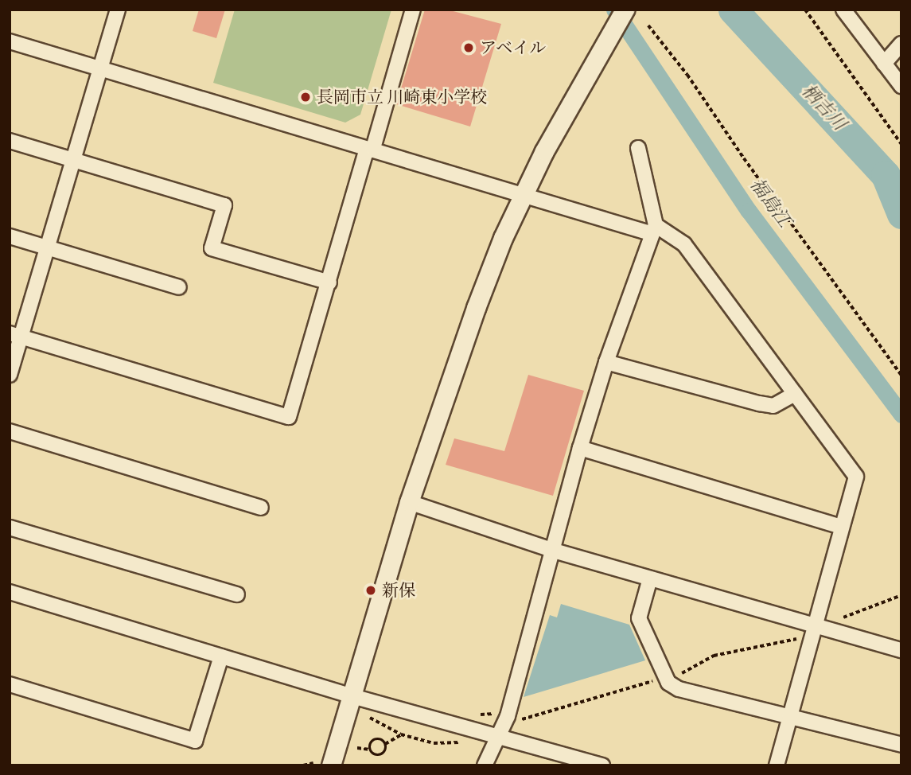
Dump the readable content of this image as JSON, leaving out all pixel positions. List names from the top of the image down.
{
  "water": ["栖吉川", "福島江"],
  "places": ["アベイル", "長岡市立 川崎東小学校", "新保"]
}
